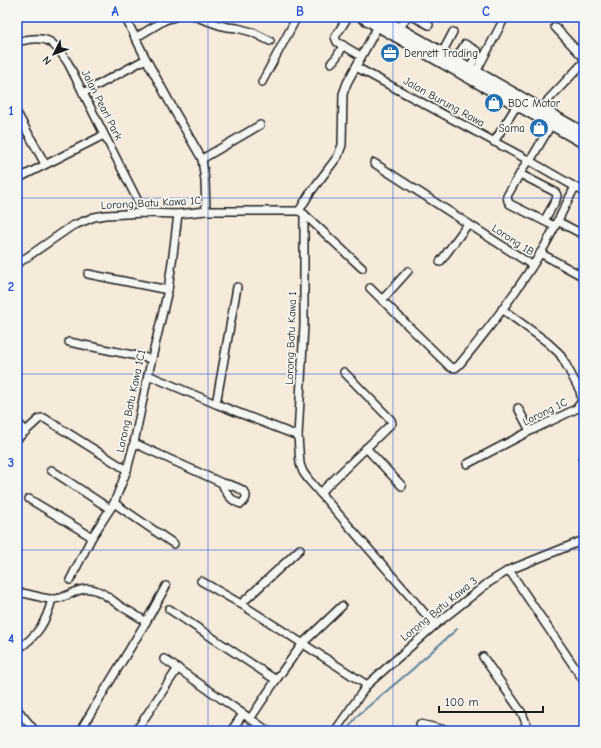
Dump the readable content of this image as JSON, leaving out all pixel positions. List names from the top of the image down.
{
  "streets": {
    "street": [
      "Jalan Burung Rawa",
      "Jalan Pearl Park",
      "Lorong Batu Kawa 1C",
      "Lorong 1B",
      "Lorong Batu Kawa 1",
      "Lorong Batu Kawa 1C1",
      "Lorong 1C",
      "Lorong Batu Kawa 3"
    ]
  },
  "crossings": [
    ["Jalan Pearl Park", "Lorong Batu Kawa 1C"],
    ["Lorong Batu Kawa 1C", "Lorong Batu Kawa 1"],
    ["Lorong Batu Kawa 1C", "Lorong Batu Kawa 1C1"],
    ["Lorong 1B", "Lorong 1C"],
    ["Lorong Batu Kawa 1", "Lorong Batu Kawa 3"]
  ],
  "places": {
    "office": ["Denrett Trading"],
    "shop": ["BDC Motor", "Sama"]
  },
  "scale_bar": "100 m",
  "north": "bottom left",
  "grid": {
    "columns": ["A", "B", "C"],
    "rows": [
      "1",
      "2",
      "3",
      "4"
    ]
  }
}
